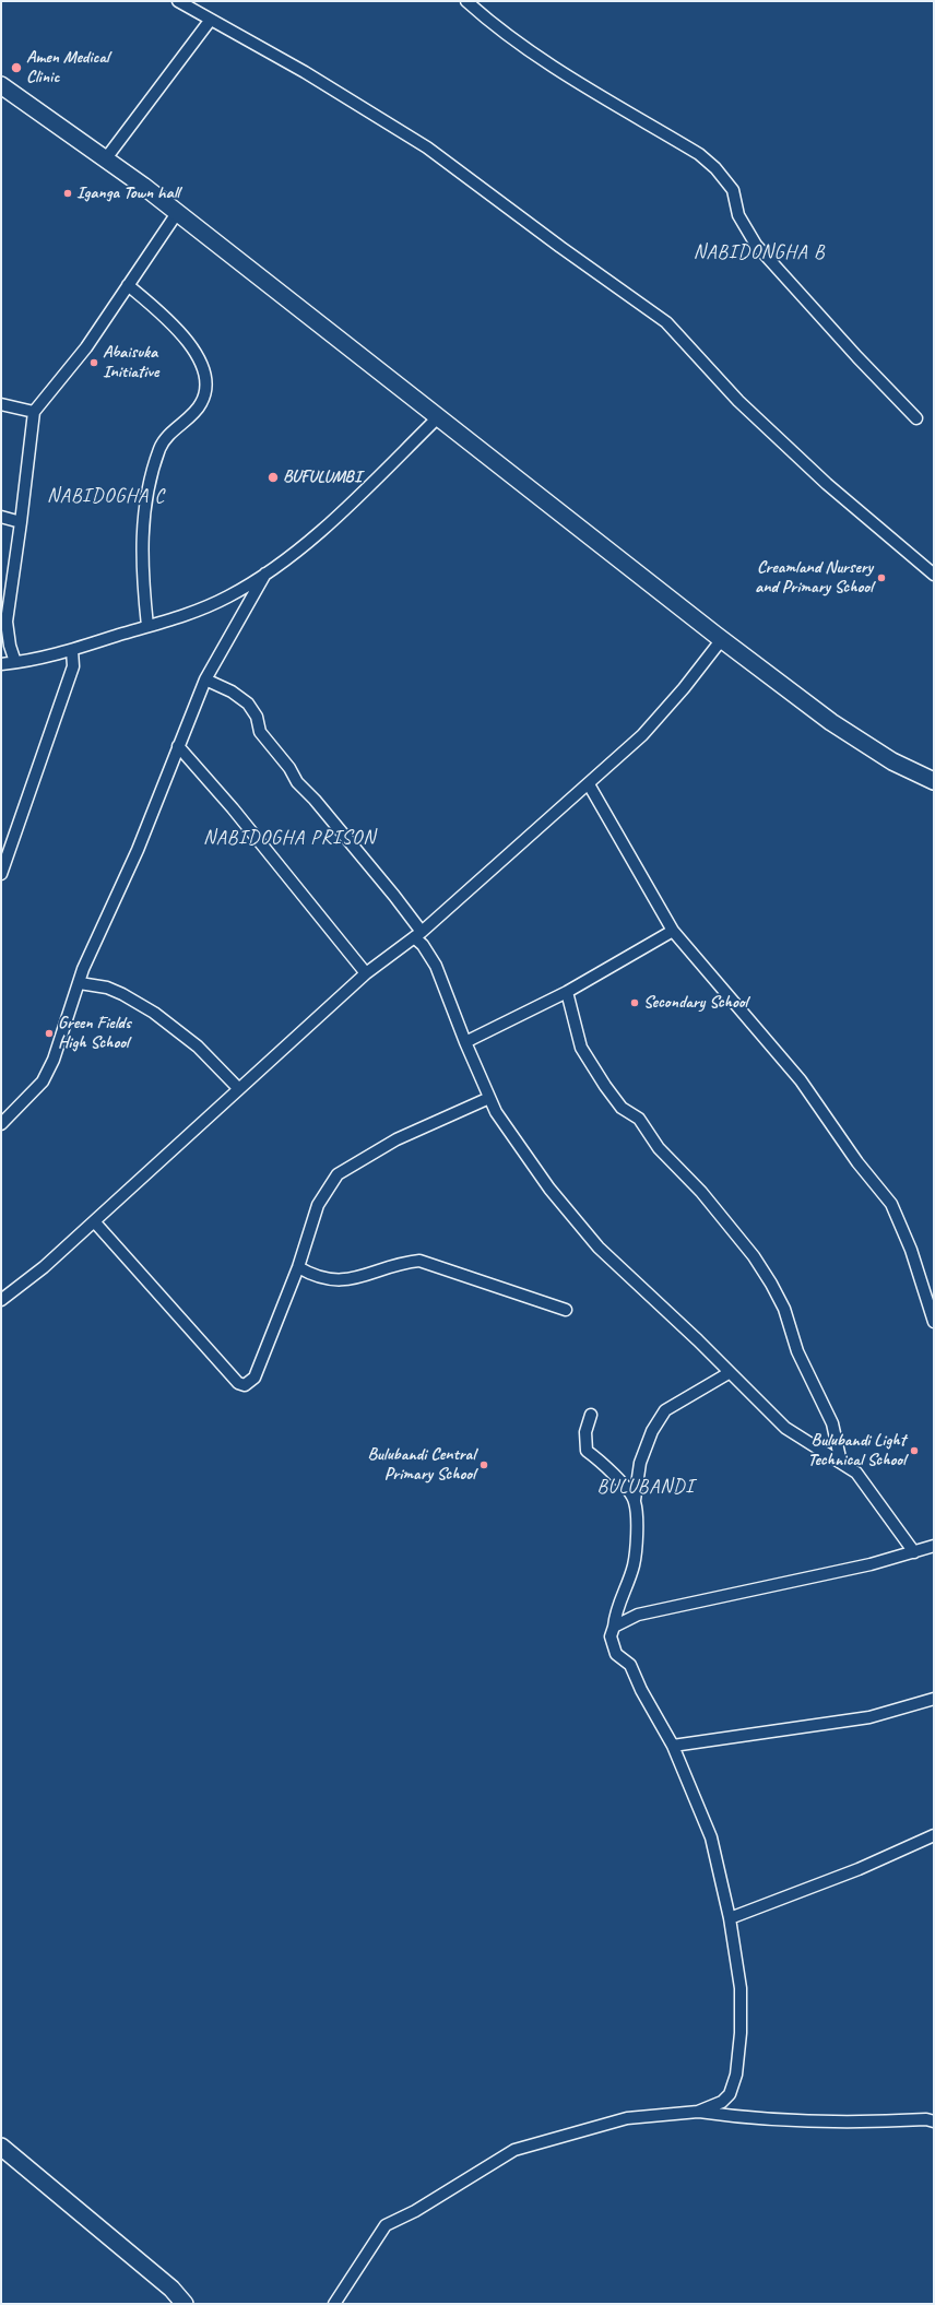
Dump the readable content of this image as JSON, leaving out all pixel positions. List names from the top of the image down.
{
  "districts": [
    "NABIDONGHA B",
    "NABIDOGHA C",
    "NABIDOGHA PRISON",
    "BULUBANDI"
  ],
  "places": [
    "Amen Medical Clinic",
    "Iganga Town hall",
    "Abaisuka Initiative",
    "BUFULUMBI",
    "Creamland Nursery and Primary School",
    "Secondary School",
    "Green Fields High School",
    "Bulubandi Light Technical School",
    "Bulubandi Central Primary School"
  ]
}
